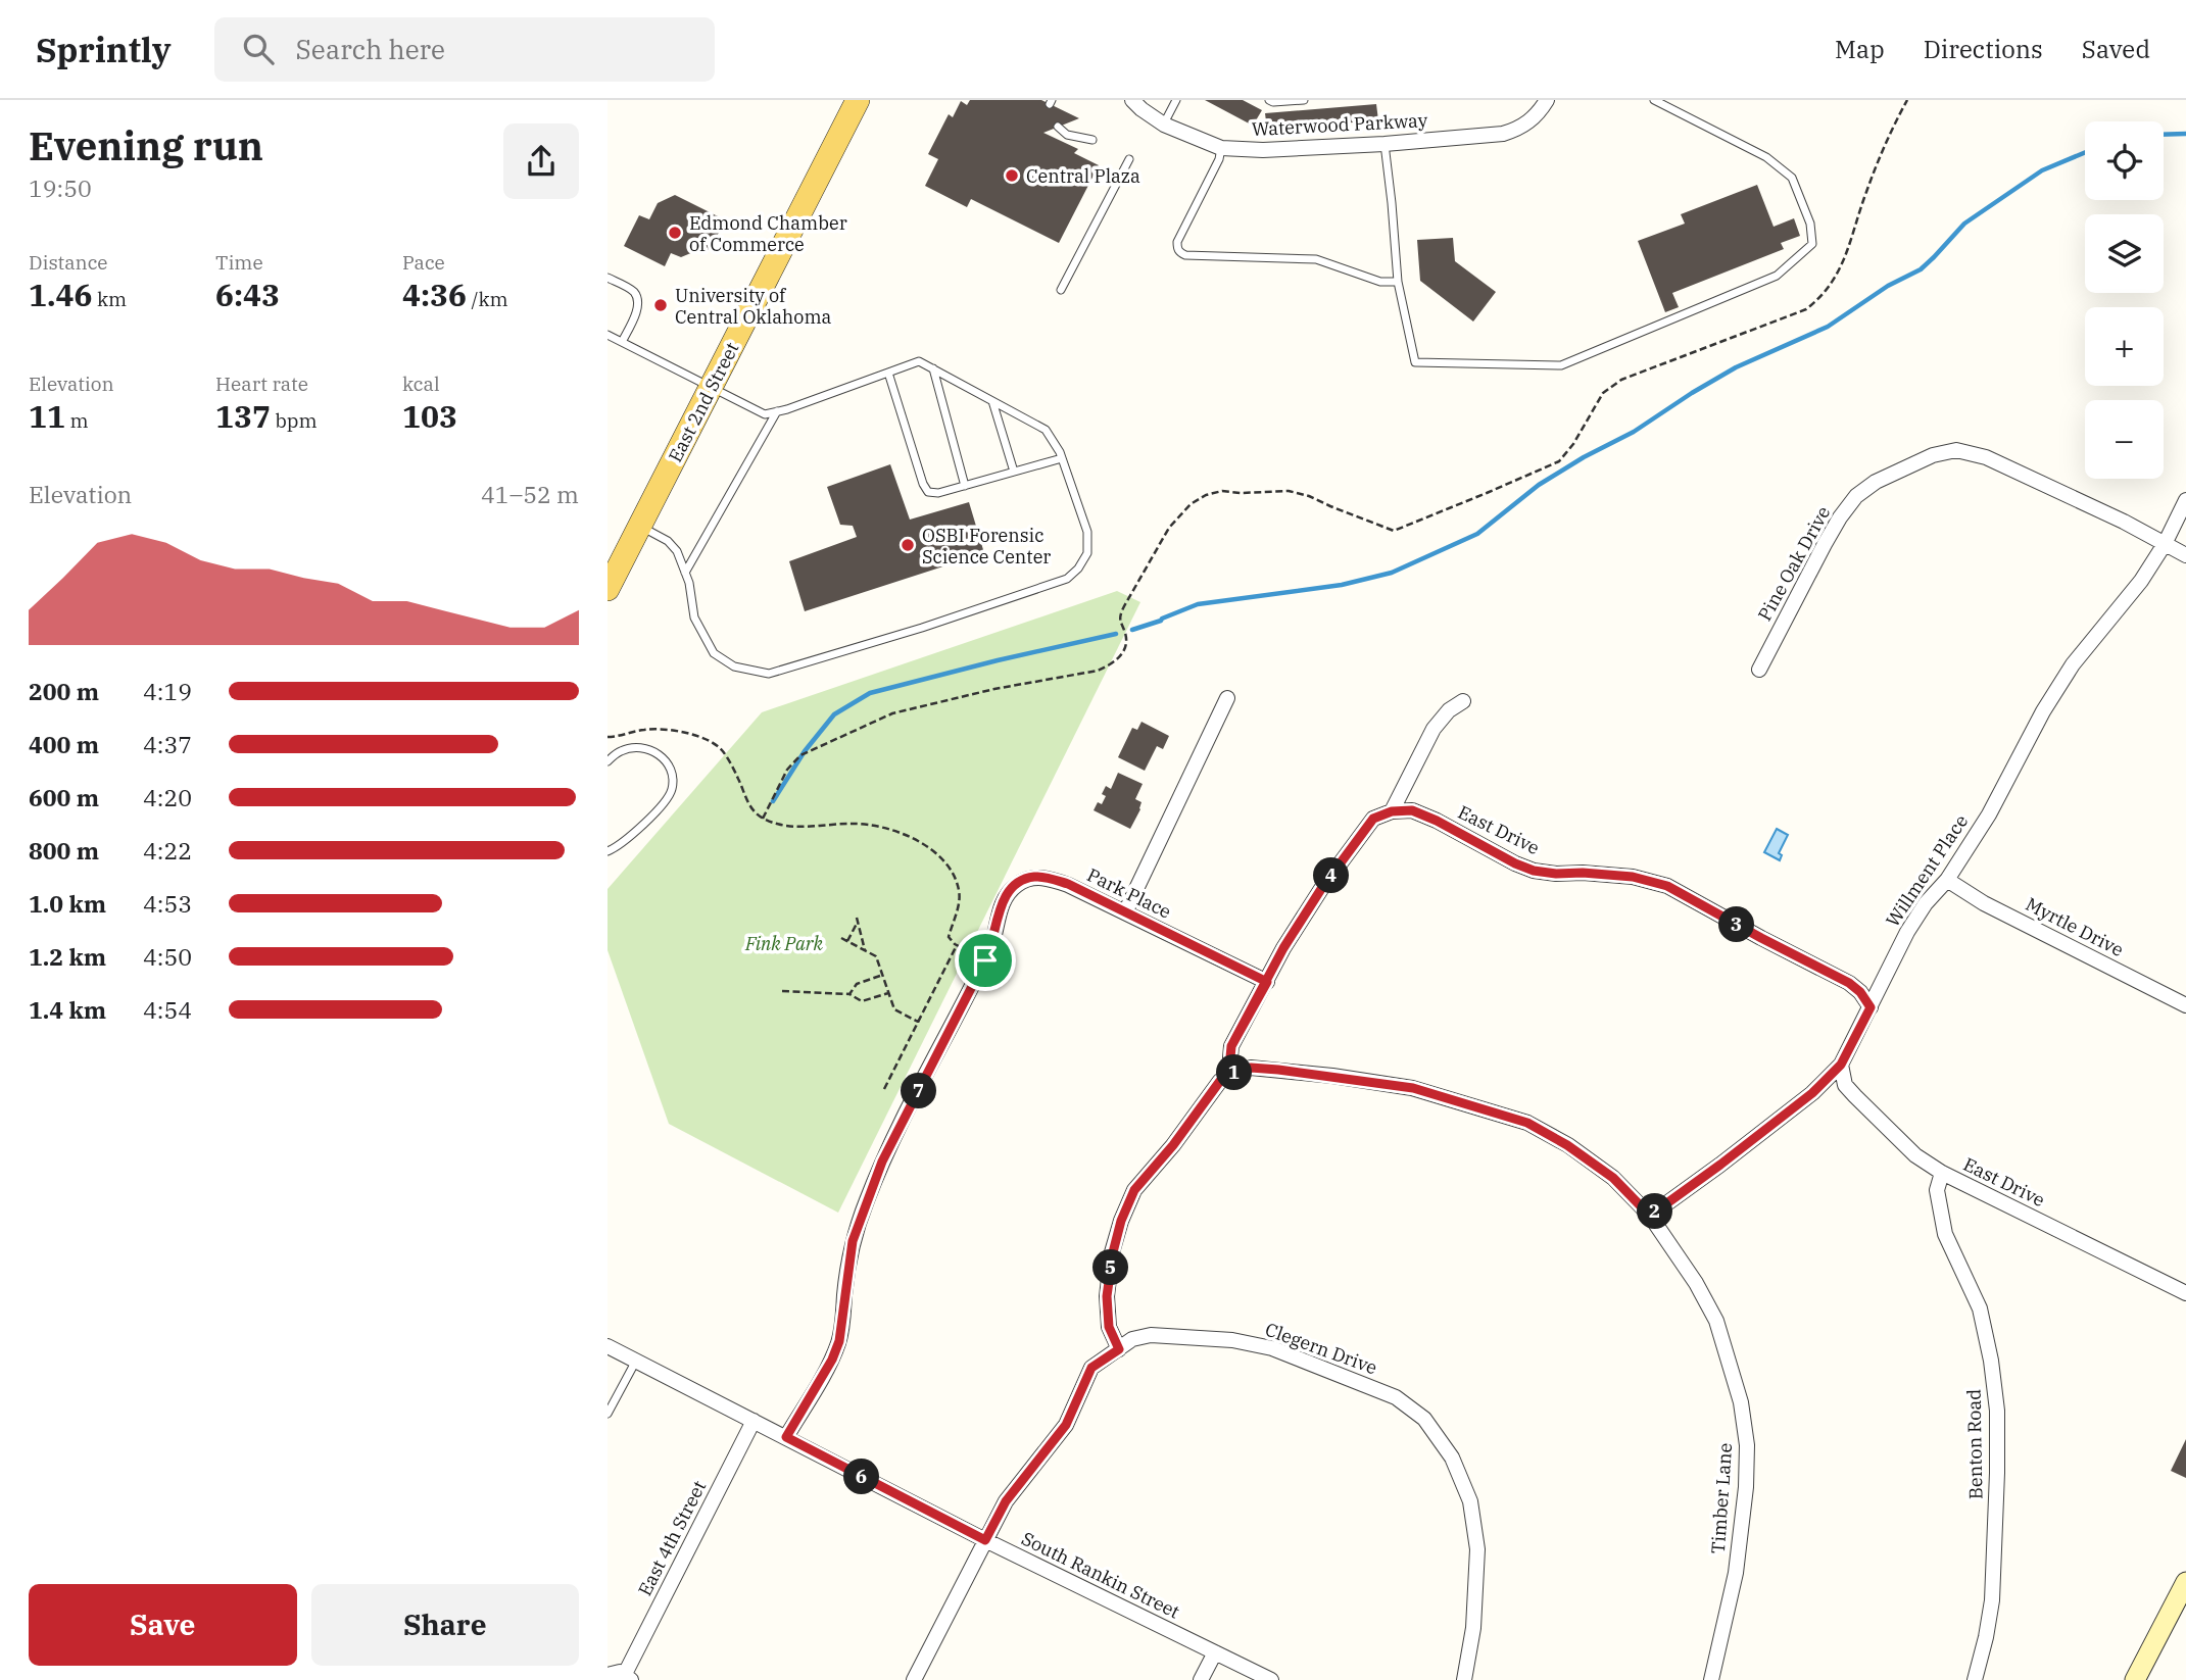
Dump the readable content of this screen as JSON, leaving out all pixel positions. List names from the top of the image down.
{
  "streets": {
    "main road": ["East 2nd Street"],
    "street": [
      "Waterwood Parkway",
      "Pine Oak Drive",
      "East Drive",
      "Willment Place",
      "Park Place",
      "Myrtle Drive",
      "Clegern Drive",
      "Benton Road",
      "Timber Lane",
      "East 4th Street",
      "South Rankin Street"
    ]
  },
  "crossings": [
    ["Pine Oak Drive", "Willment Place"],
    ["East Drive", "Willment Place"],
    ["East Drive", "Benton Road"],
    ["Willment Place", "Myrtle Drive"],
    ["Willment Place", "Timber Lane"],
    ["Park Place", "South Rankin Street"],
    ["Clegern Drive", "South Rankin Street"],
    ["East 4th Street", "South Rankin Street"]
  ],
  "parks": ["Fink Park"],
  "places": [
    "Central Plaza",
    "Edmond Chamber of Commerce",
    "University of Central Oklahoma",
    "OSBI Forensic Science Center"
  ],
  "page": {
    "header": "Sprintly",
    "search": "Search here",
    "nav": ["Map", "Directions", "Saved"],
    "heading": ["Evening run", "19:50"],
    "map_buttons": ["+", "−"],
    "stats": [
      ["Distance", "1.46 km"],
      ["Time", "6:43"],
      ["Pace", "4:36 /km"],
      ["Elevation", "11 m"],
      ["Heart rate", "137 bpm"],
      ["kcal", "103"]
    ],
    "chart": ["Elevation", "41–52 m"],
    "list": [
      {
        "name": "200 m",
        "note": "4:19"
      },
      {
        "name": "400 m",
        "note": "4:37"
      },
      {
        "name": "600 m",
        "note": "4:20"
      },
      {
        "name": "800 m",
        "note": "4:22"
      },
      {
        "name": "1.0 km",
        "note": "4:53"
      },
      {
        "name": "1.2 km",
        "note": "4:50"
      },
      {
        "name": "1.4 km",
        "note": "4:54"
      }
    ],
    "pins": [
      "4",
      "3",
      "1",
      "7",
      "2",
      "5",
      "6"
    ],
    "buttons": ["Save", "Share"]
  }
}
